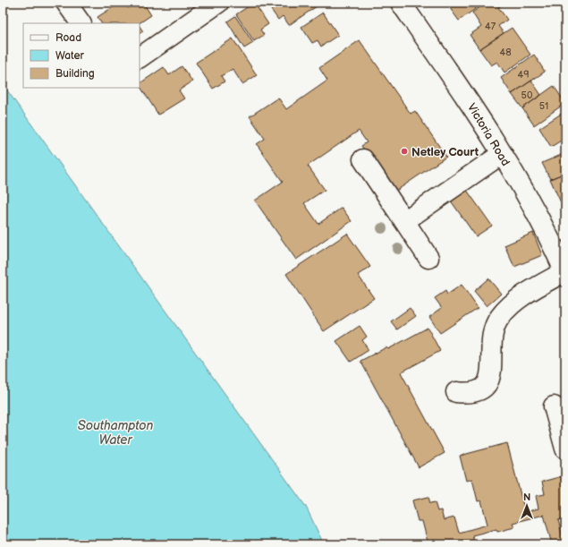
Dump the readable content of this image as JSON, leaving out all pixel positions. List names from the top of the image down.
{
  "streets": {
    "street": ["Victoria Road"]
  },
  "water": ["Southampton Water"],
  "places": ["Netley Court"],
  "house_numbers": [
    "47",
    "48",
    "49",
    "50",
    "51"
  ],
  "legend": ["Road", "Water", "Building"],
  "north": "top"
}
